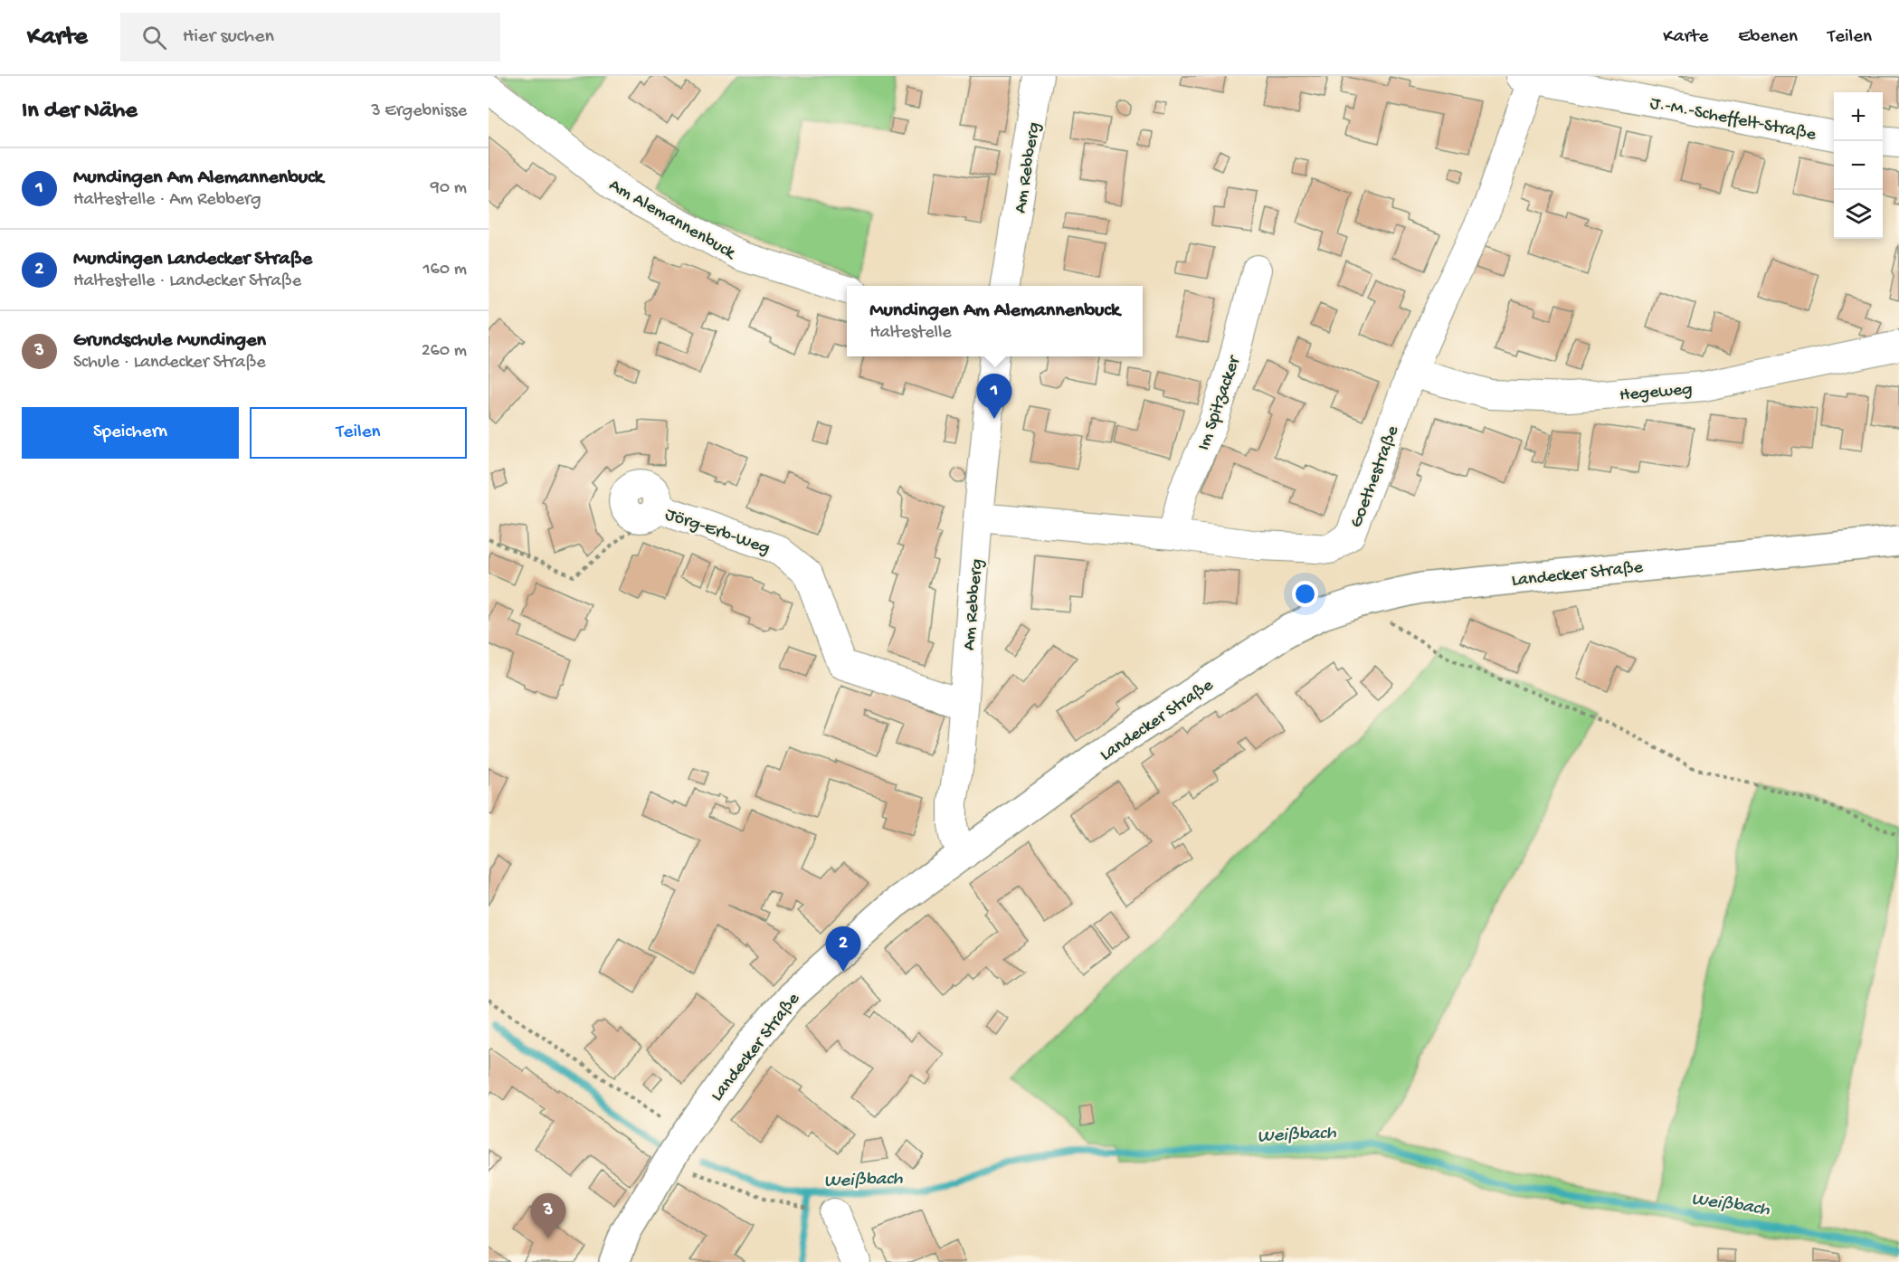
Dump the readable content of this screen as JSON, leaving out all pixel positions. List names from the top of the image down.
{
  "streets": {
    "street": [
      "J.-M.-Scheffelt-Straße",
      "Am Rebberg",
      "Am Alemannenbuck",
      "Hegeweg",
      "Im Spitzacker",
      "Goethestraße",
      "Jörg-Erb-Weg",
      "Landecker Straße"
    ]
  },
  "crossings": [
    ["J.-M.-Scheffelt-Straße", "Goethestraße"],
    ["Am Rebberg", "Goethestraße"],
    ["Am Rebberg", "Jörg-Erb-Weg"],
    ["Am Rebberg", "Landecker Straße"],
    ["Hegeweg", "Goethestraße"],
    ["Im Spitzacker", "Goethestraße"]
  ],
  "water": ["Weißbach"],
  "page": {
    "header": "Karte",
    "search": "Hier suchen",
    "nav": ["Karte", "Ebenen", "Teilen"],
    "heading": ["In der Nähe", "3 Ergebnisse"],
    "map_buttons": ["+", "−"],
    "list": [
      {
        "mark": "1",
        "name": "Mundingen Am Alemannenbuck",
        "note": "Haltestelle · Am Rebberg",
        "value": "90 m"
      },
      {
        "mark": "2",
        "name": "Mundingen Landecker Straße",
        "note": "Haltestelle · Landecker Straße",
        "value": "160 m"
      },
      {
        "mark": "3",
        "name": "Grundschule Mundingen",
        "note": "Schule · Landecker Straße",
        "value": "260 m"
      }
    ],
    "popup": ["Mundingen Am Alemannenbuck", "Haltestelle"],
    "pins": ["1", "2", "3"],
    "buttons": ["Speichern", "Teilen"]
  }
}
